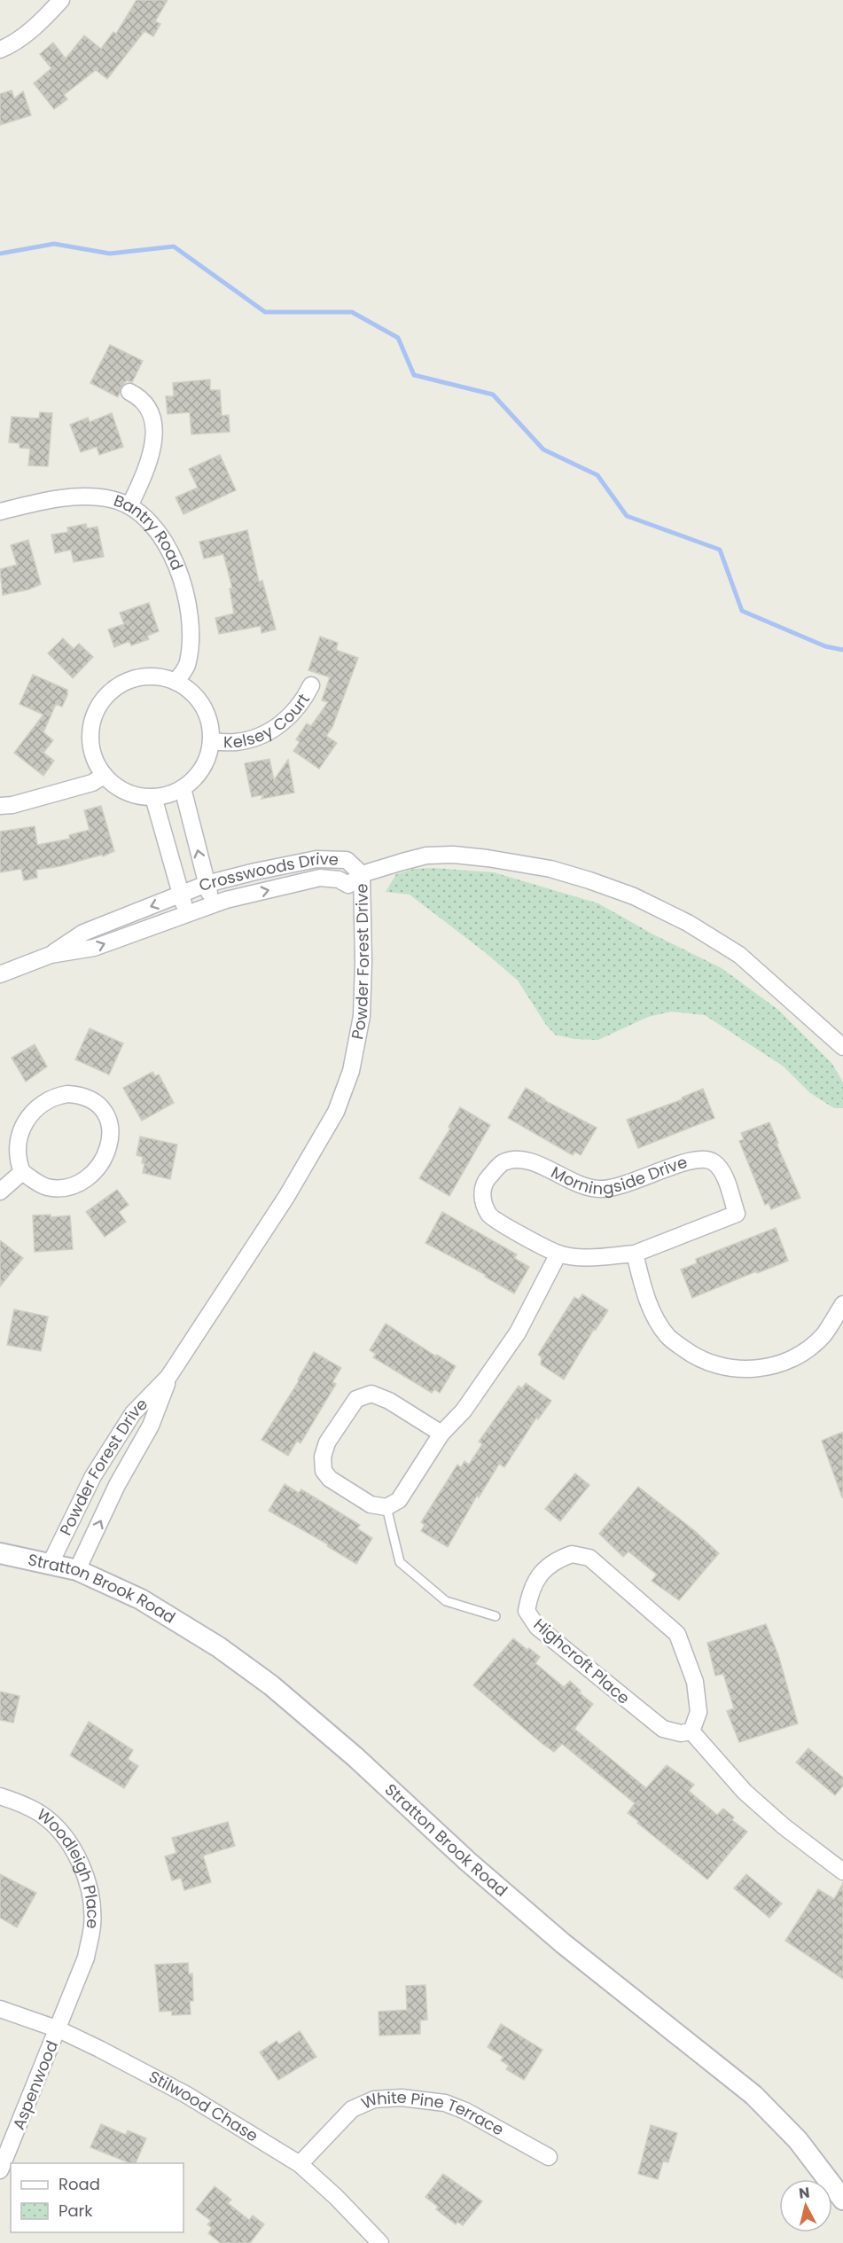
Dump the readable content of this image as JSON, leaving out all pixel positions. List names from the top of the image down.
{
  "streets": {
    "street": [
      "Bantry Road",
      "Kelsey Court",
      "Crosswoods Drive",
      "Powder Forest Drive",
      "Morningside Drive",
      "Stratton Brook Road",
      "Highcroft Place",
      "Woodleigh Place",
      "Aspenwood",
      "Stilwood Chase",
      "White Pine Terrace"
    ]
  },
  "crossings": [
    ["Bantry Road", "Kelsey Court"],
    ["Crosswoods Drive", "Powder Forest Drive"],
    ["Powder Forest Drive", "Stratton Brook Road"],
    ["Woodleigh Place", "Aspenwood"],
    ["Woodleigh Place", "Stilwood Chase"],
    ["Aspenwood", "Stilwood Chase"],
    ["Stilwood Chase", "White Pine Terrace"]
  ],
  "legend": ["Road", "Park"],
  "north": "top"
}
